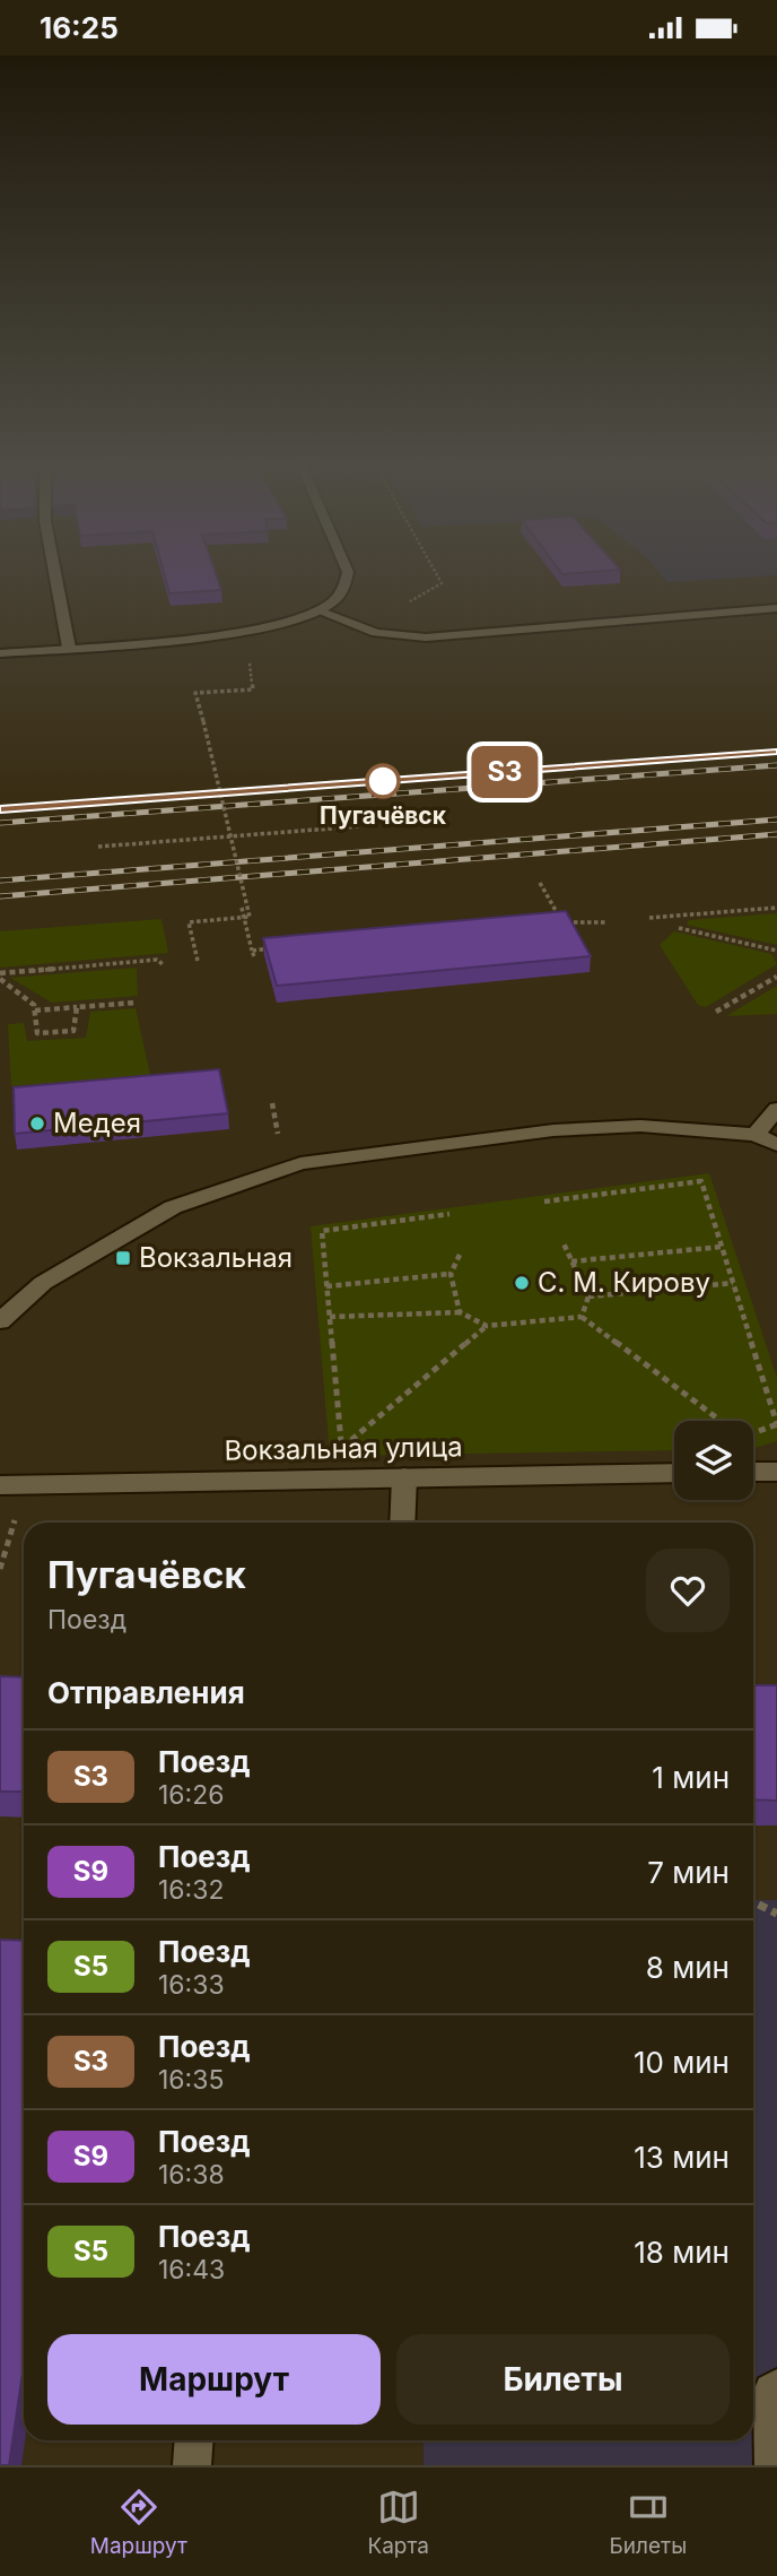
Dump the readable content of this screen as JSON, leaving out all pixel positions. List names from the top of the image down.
{
  "streets": {
    "street": ["Вокзальная улица"]
  },
  "places": {
    "other": ["Пугачёвск", "Медея", "С. М. Кирову"],
    "transit": ["Вокзальная"]
  },
  "page": {
    "status": "16:25",
    "on_map": "S3",
    "heading": [
      ["Пугачёвск", "Поезд"],
      "Отправления"
    ],
    "list": [
      {
        "mark": "S3",
        "name": "Поезд",
        "note": "16:26",
        "value": "1 мин"
      },
      {
        "mark": "S9",
        "name": "Поезд",
        "note": "16:32",
        "value": "7 мин"
      },
      {
        "mark": "S5",
        "name": "Поезд",
        "note": "16:33",
        "value": "8 мин"
      },
      {
        "mark": "S3",
        "name": "Поезд",
        "note": "16:35",
        "value": "10 мин"
      },
      {
        "mark": "S9",
        "name": "Поезд",
        "note": "16:38",
        "value": "13 мин"
      },
      {
        "mark": "S5",
        "name": "Поезд",
        "note": "16:43",
        "value": "18 мин"
      }
    ],
    "buttons": ["Маршрут", "Билеты"],
    "tabs": ["Маршрут", "Карта", "Билеты"]
  }
}
